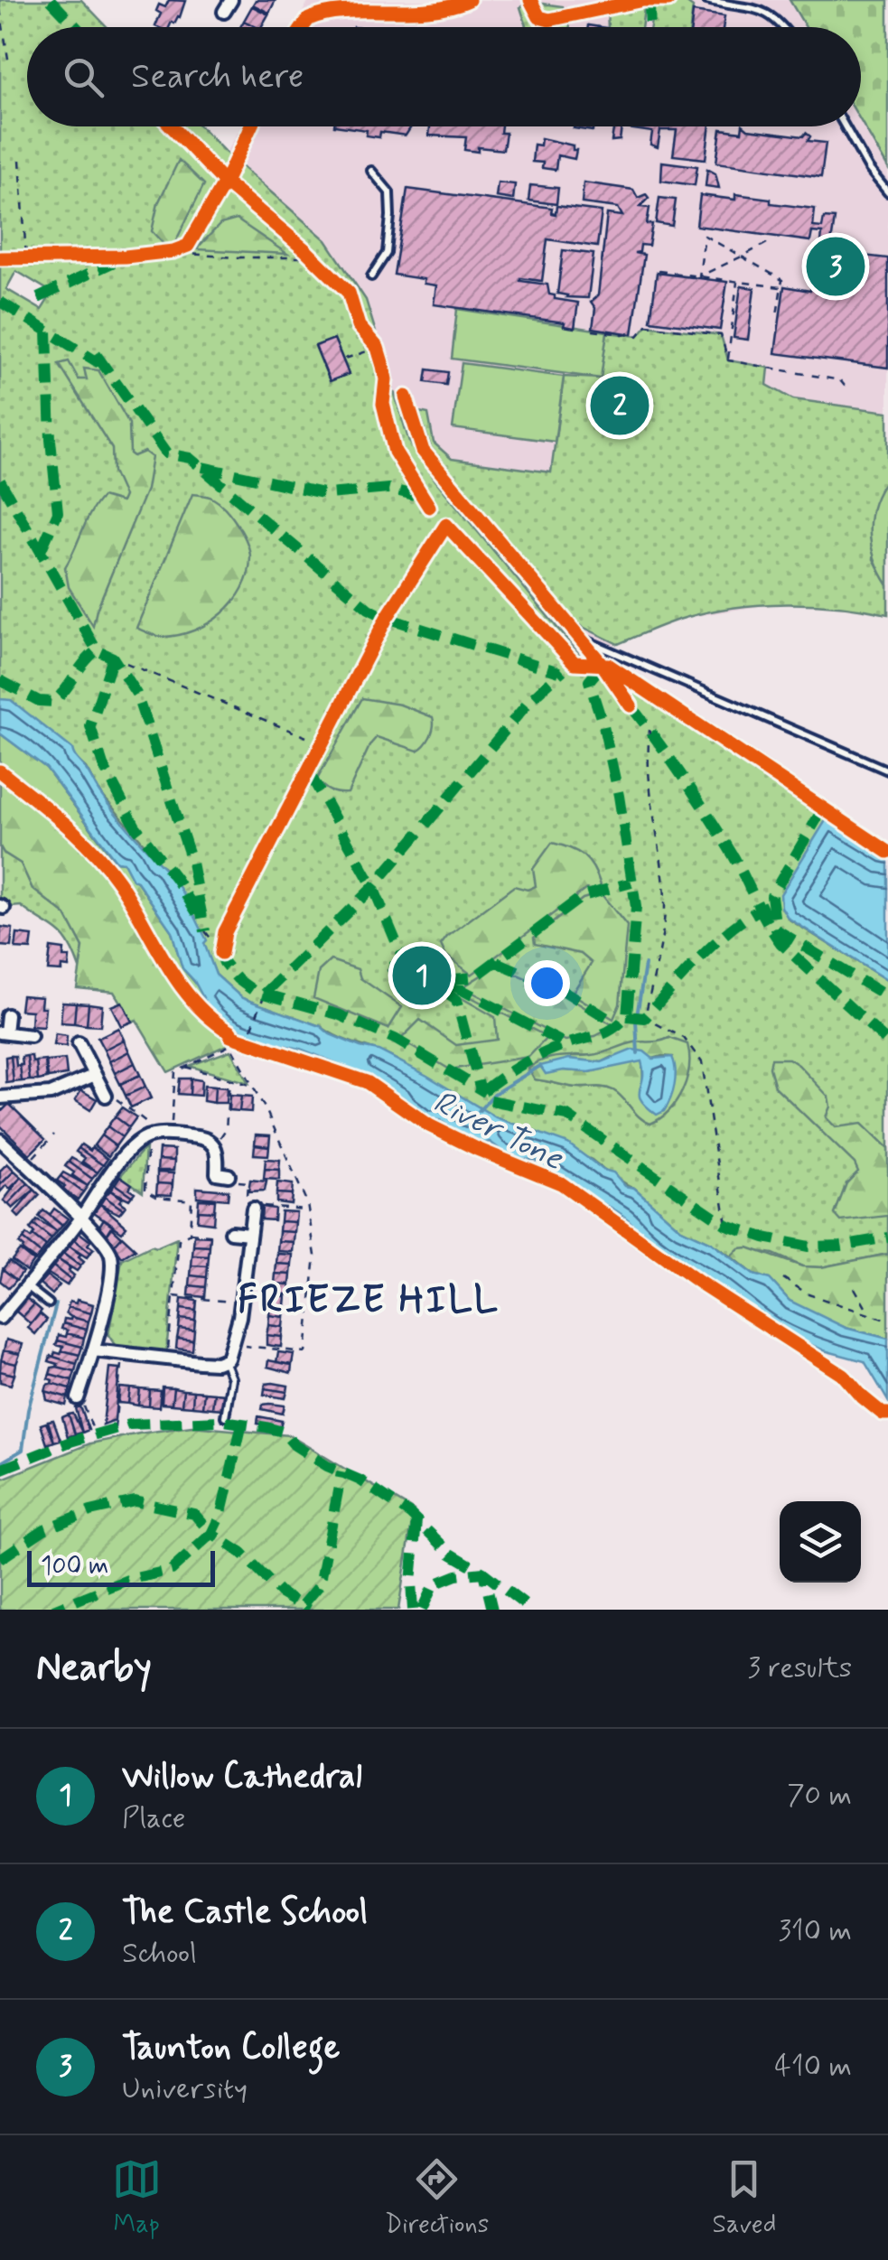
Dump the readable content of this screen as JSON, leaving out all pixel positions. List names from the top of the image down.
{
  "districts": ["FRIEZE HILL"],
  "water": ["River Tone"],
  "scale_bar": "100 m",
  "page": {
    "search": "Search here",
    "pins": ["3", "2", "1"],
    "scale": "100 m",
    "heading": ["Nearby", "3 results"],
    "list": [
      {
        "mark": "1",
        "name": "Willow Cathedral",
        "note": "Place",
        "value": "70 m"
      },
      {
        "mark": "2",
        "name": "The Castle School",
        "note": "School",
        "value": "310 m"
      },
      {
        "mark": "3",
        "name": "Taunton College",
        "note": "University",
        "value": "410 m"
      }
    ],
    "nav": ["Map", "Directions", "Saved"]
  }
}
